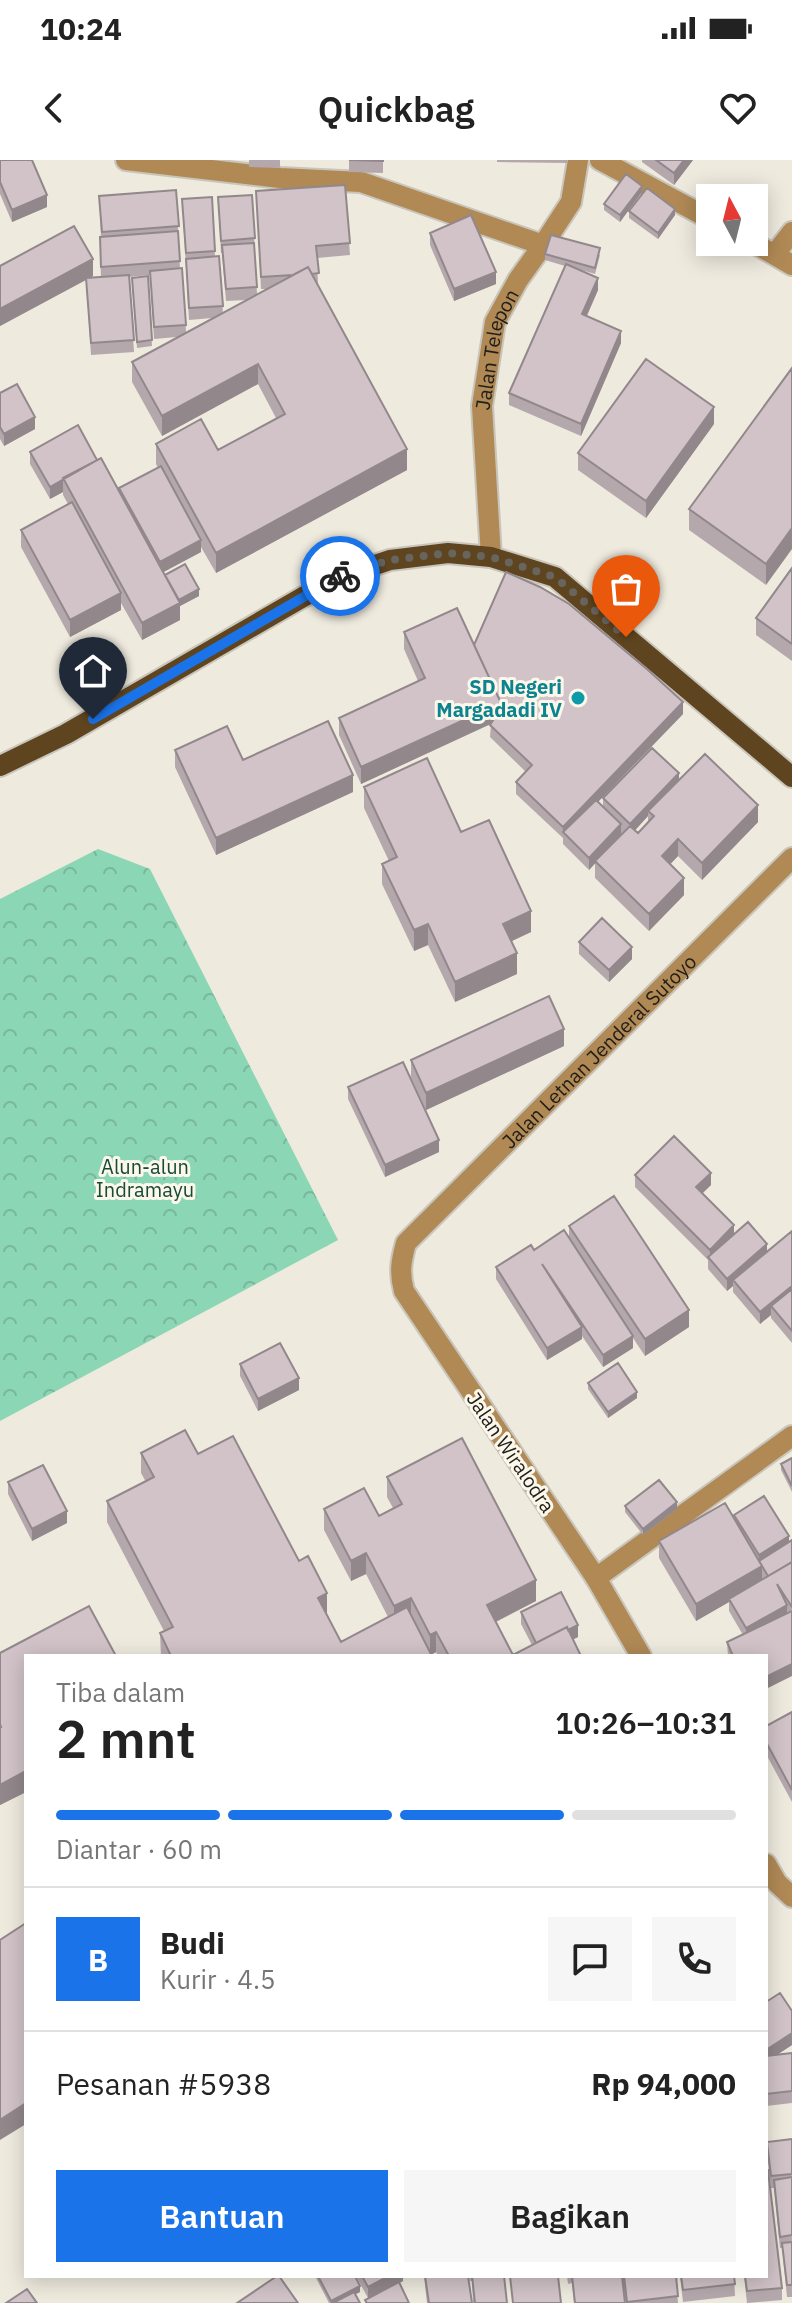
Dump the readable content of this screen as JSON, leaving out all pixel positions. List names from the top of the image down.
{
  "streets": {
    "street": ["Jalan Telepon", "Jalan Letnan Jenderal Sutoyo", "Jalan Wiralodra"]
  },
  "crossings": [
    ["Jalan Letnan Jenderal Sutoyo", "Jalan Wiralodra"]
  ],
  "parks": ["Alun-alun Indramayu"],
  "places": ["SD Negeri Margadadi IV"],
  "north": "top",
  "page": {
    "status": "10:24",
    "header": "Quickbag",
    "heading": ["2 mnt", "Tiba dalam", "10:26–10:31"],
    "panel": [
      "Budi",
      "Kurir · 4.5",
      "Pesanan #5938",
      "Rp 94,000"
    ],
    "bar": "Diantar · 60 m",
    "round": "B",
    "buttons": ["Bantuan", "Bagikan"]
  }
}
